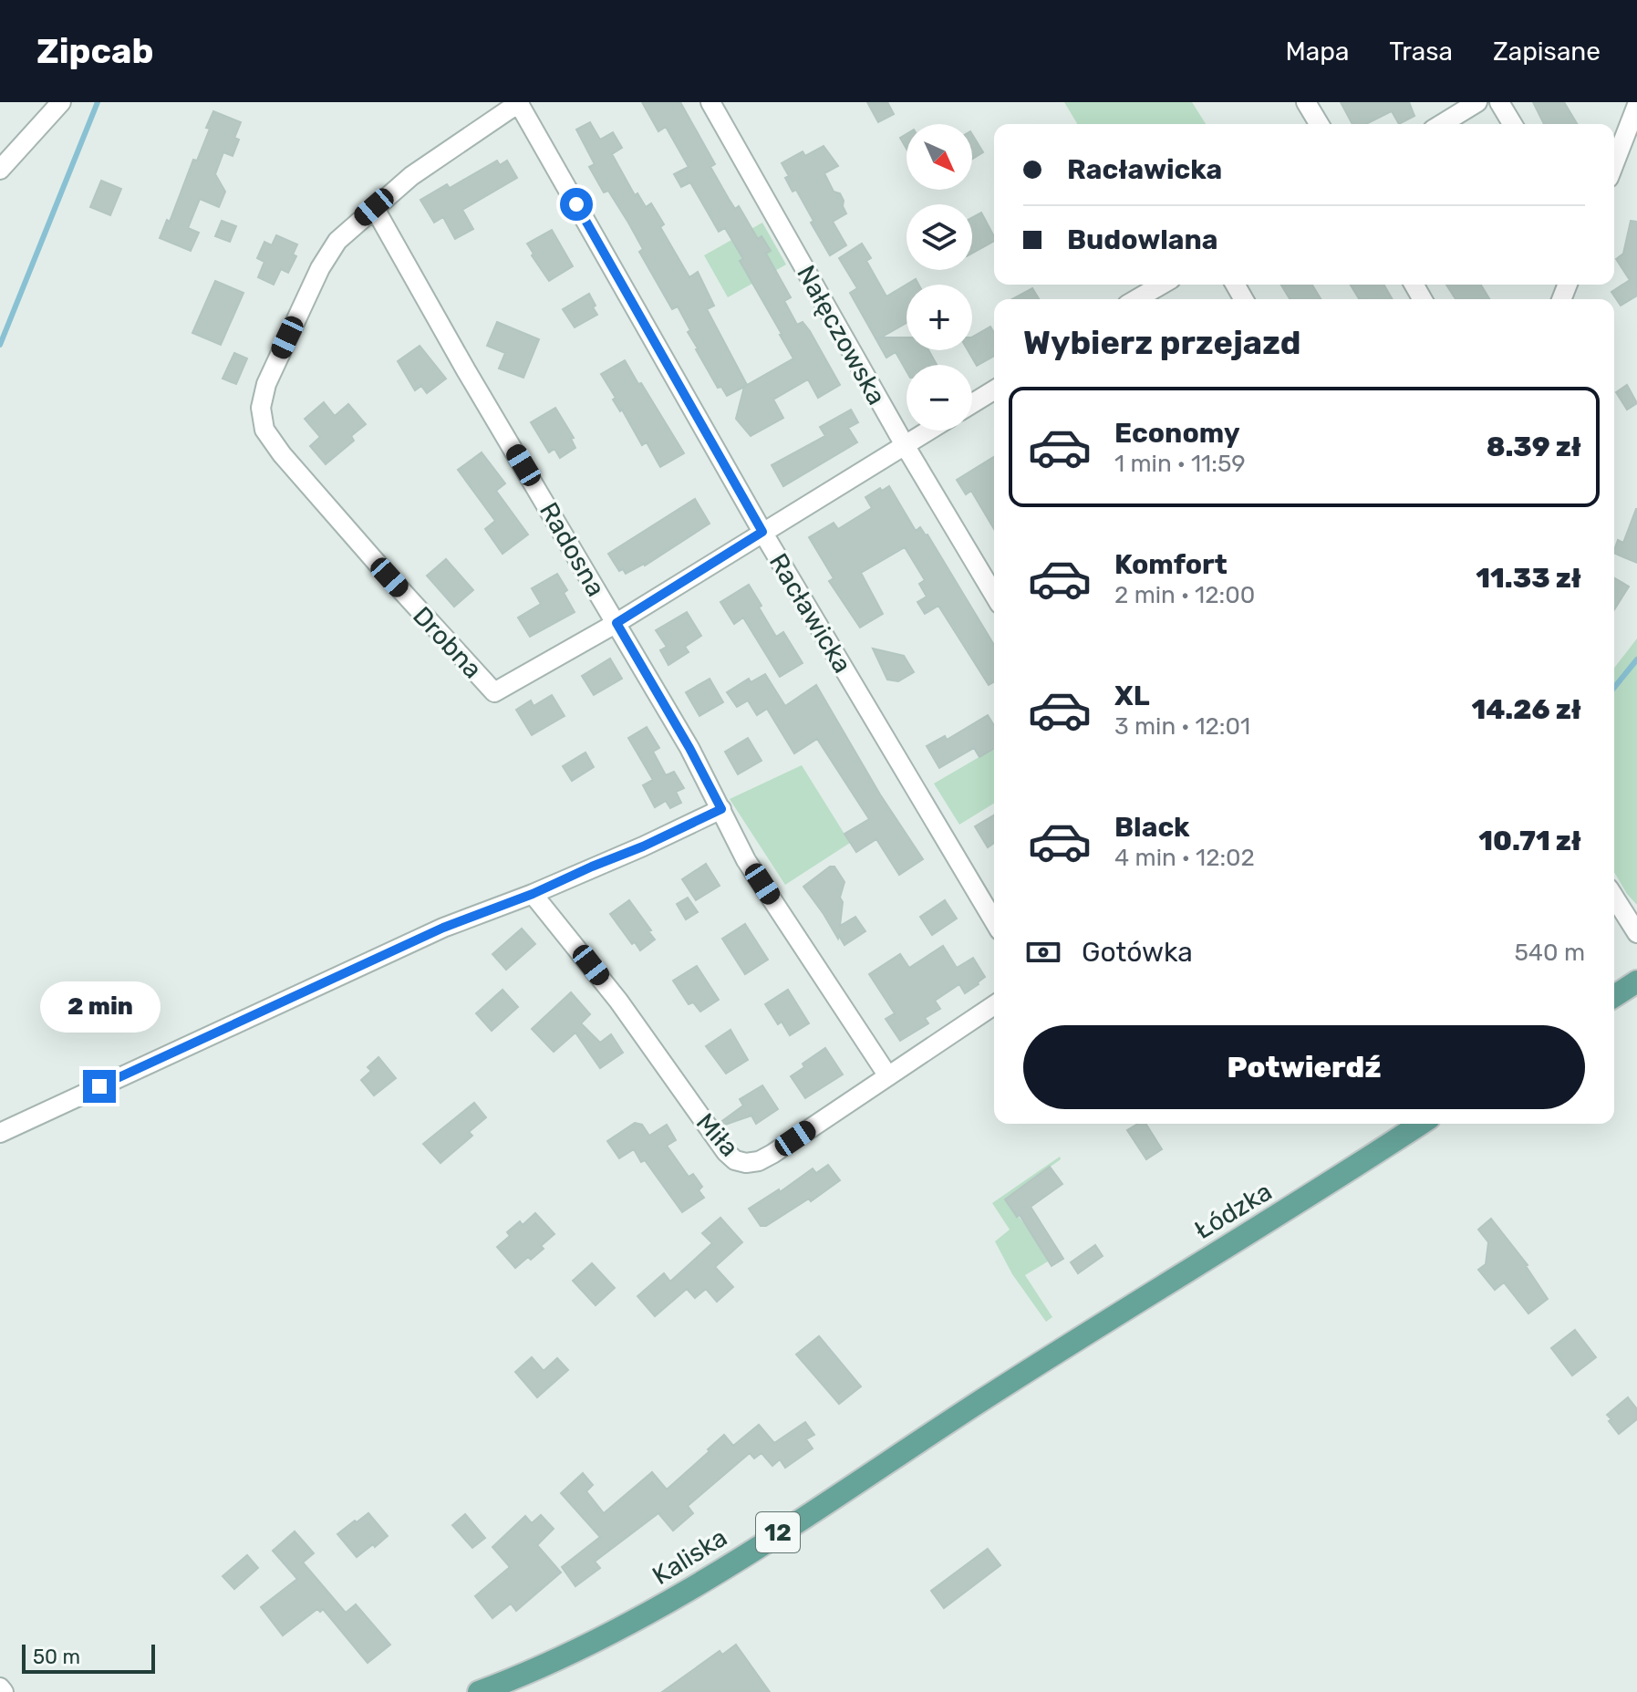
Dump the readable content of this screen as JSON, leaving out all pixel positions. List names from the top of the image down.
{
  "streets": {
    "main road": ["Łódzka", "12", "Kaliska"],
    "street": [
      "Nałęczowska",
      "Radosna",
      "Racławicka",
      "Drobna",
      "Miła"
    ]
  },
  "crossings": [
    ["Nałęczowska", "Drobna"],
    ["Radosna", "Drobna"],
    ["Radosna", "Miła"],
    ["Racławicka", "Drobna"],
    ["Łódzka", "Kaliska"]
  ],
  "scale_bar": "50 m",
  "north": "bottom right",
  "page": {
    "header": "Zipcab",
    "nav": ["Mapa", "Trasa", "Zapisane"],
    "map_buttons": ["+", "−"],
    "banner": ["Racławicka", "Budowlana"],
    "heading": "Wybierz przejazd",
    "list": [
      {
        "name": "Economy",
        "note": "1 min · 11:59",
        "value": "8.39 zł"
      },
      {
        "name": "Komfort",
        "note": "2 min · 12:00",
        "value": "11.33 zł"
      },
      {
        "name": "XL",
        "note": "3 min · 12:01",
        "value": "14.26 zł"
      },
      {
        "name": "Black",
        "note": "4 min · 12:02",
        "value": "10.71 zł"
      }
    ],
    "pay": ["Gotówka", "540 m"],
    "bubble": "2 min",
    "buttons": "Potwierdź",
    "scale": "50 m"
  }
}
